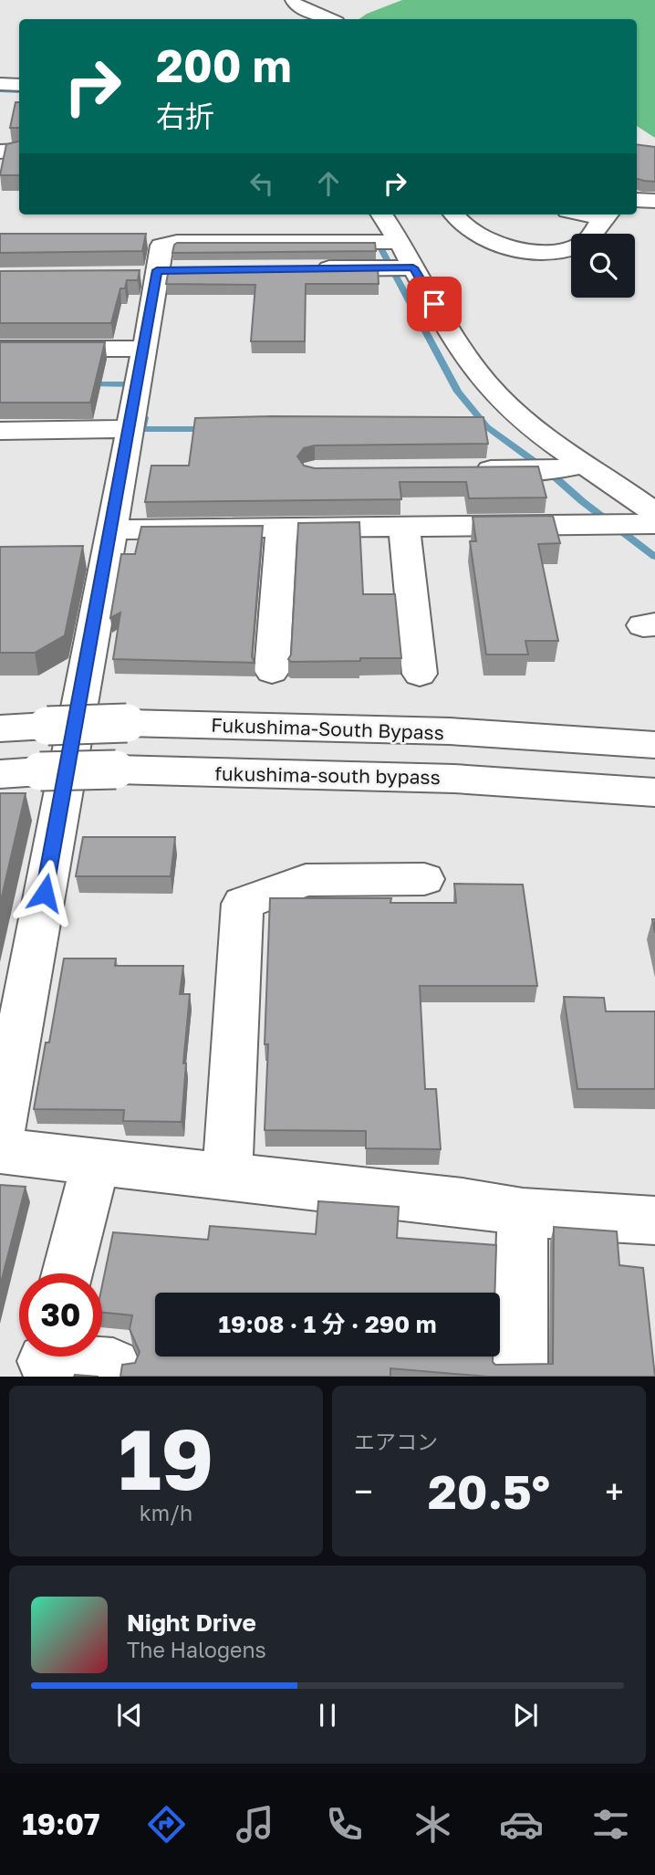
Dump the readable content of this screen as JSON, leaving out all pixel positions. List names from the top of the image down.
{
  "streets": {
    "main road": ["Fukushima-South Bypass", "fukushima-south bypass"]
  },
  "page": {
    "turn": ["200 m", "右折"],
    "limit": "30",
    "trip": "19:08 · 1 分 · 290 m",
    "tile": [
      ["19", "km/h"],
      "エアコン"
    ],
    "heat": ["−", "20.5°", "+"],
    "song": ["Night Drive", "The Halogens"],
    "tabs": "19:07"
  }
}
